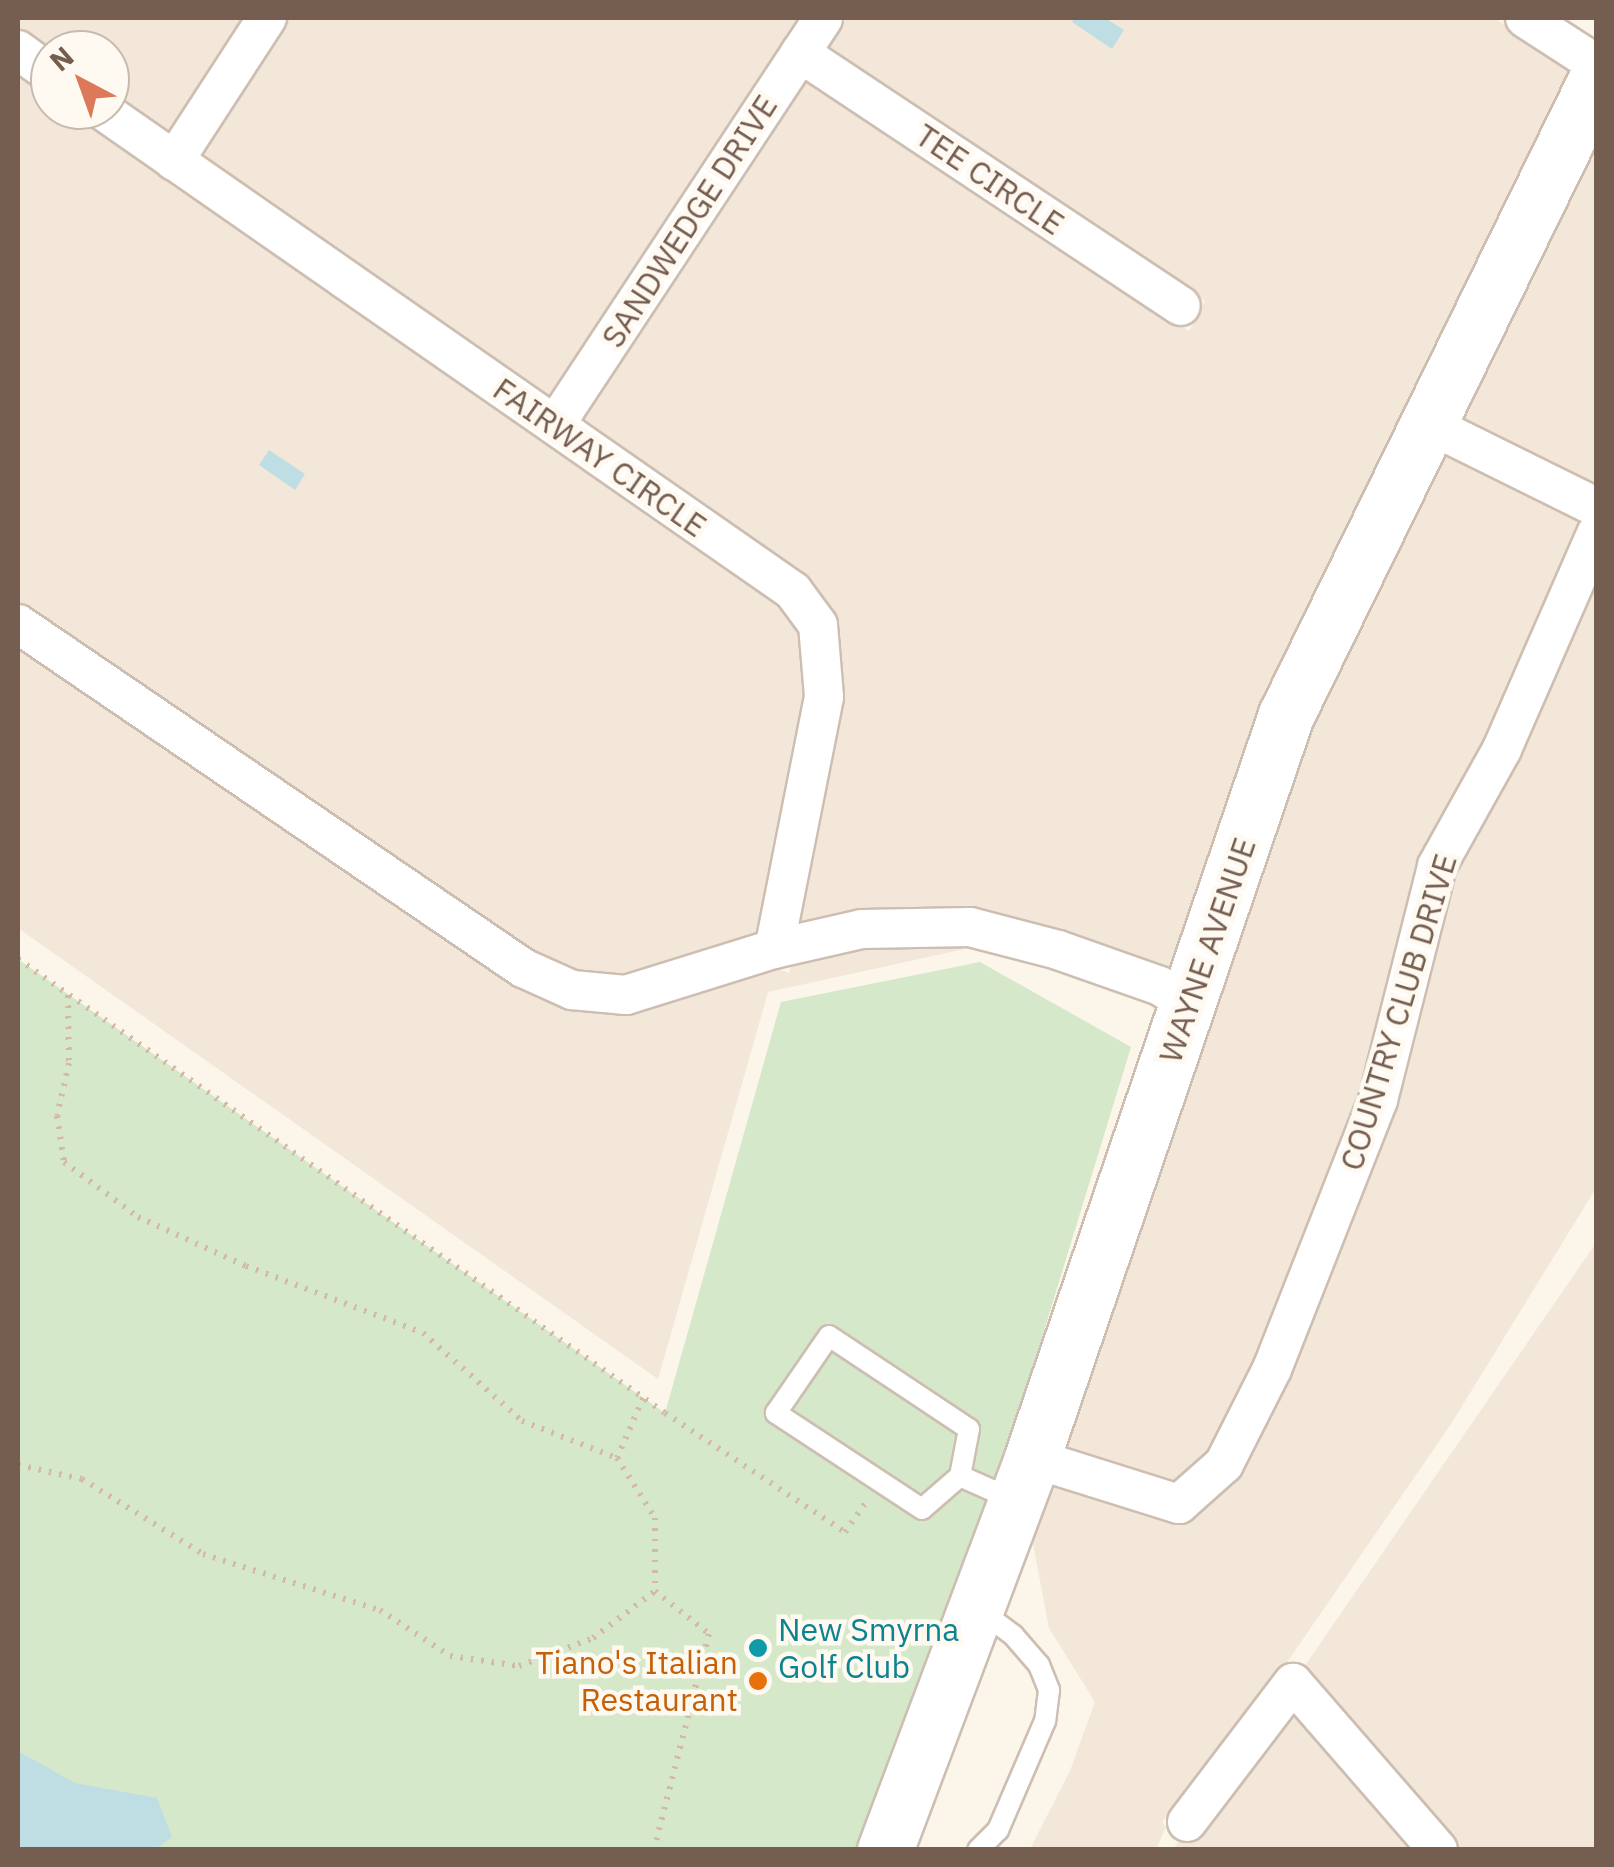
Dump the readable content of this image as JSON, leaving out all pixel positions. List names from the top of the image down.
{
  "streets": {
    "street": [
      "TEE CIRCLE",
      "SANDWEDGE DRIVE",
      "FAIRWAY CIRCLE",
      "WAYNE AVENUE",
      "COUNTRY CLUB DRIVE"
    ]
  },
  "crossings": [
    ["TEE CIRCLE", "SANDWEDGE DRIVE"],
    ["SANDWEDGE DRIVE", "FAIRWAY CIRCLE"],
    ["WAYNE AVENUE", "COUNTRY CLUB DRIVE"]
  ],
  "places": ["New Smyrna Golf Club", "Tiano's Italian Restaurant"],
  "north": "top left"
}
